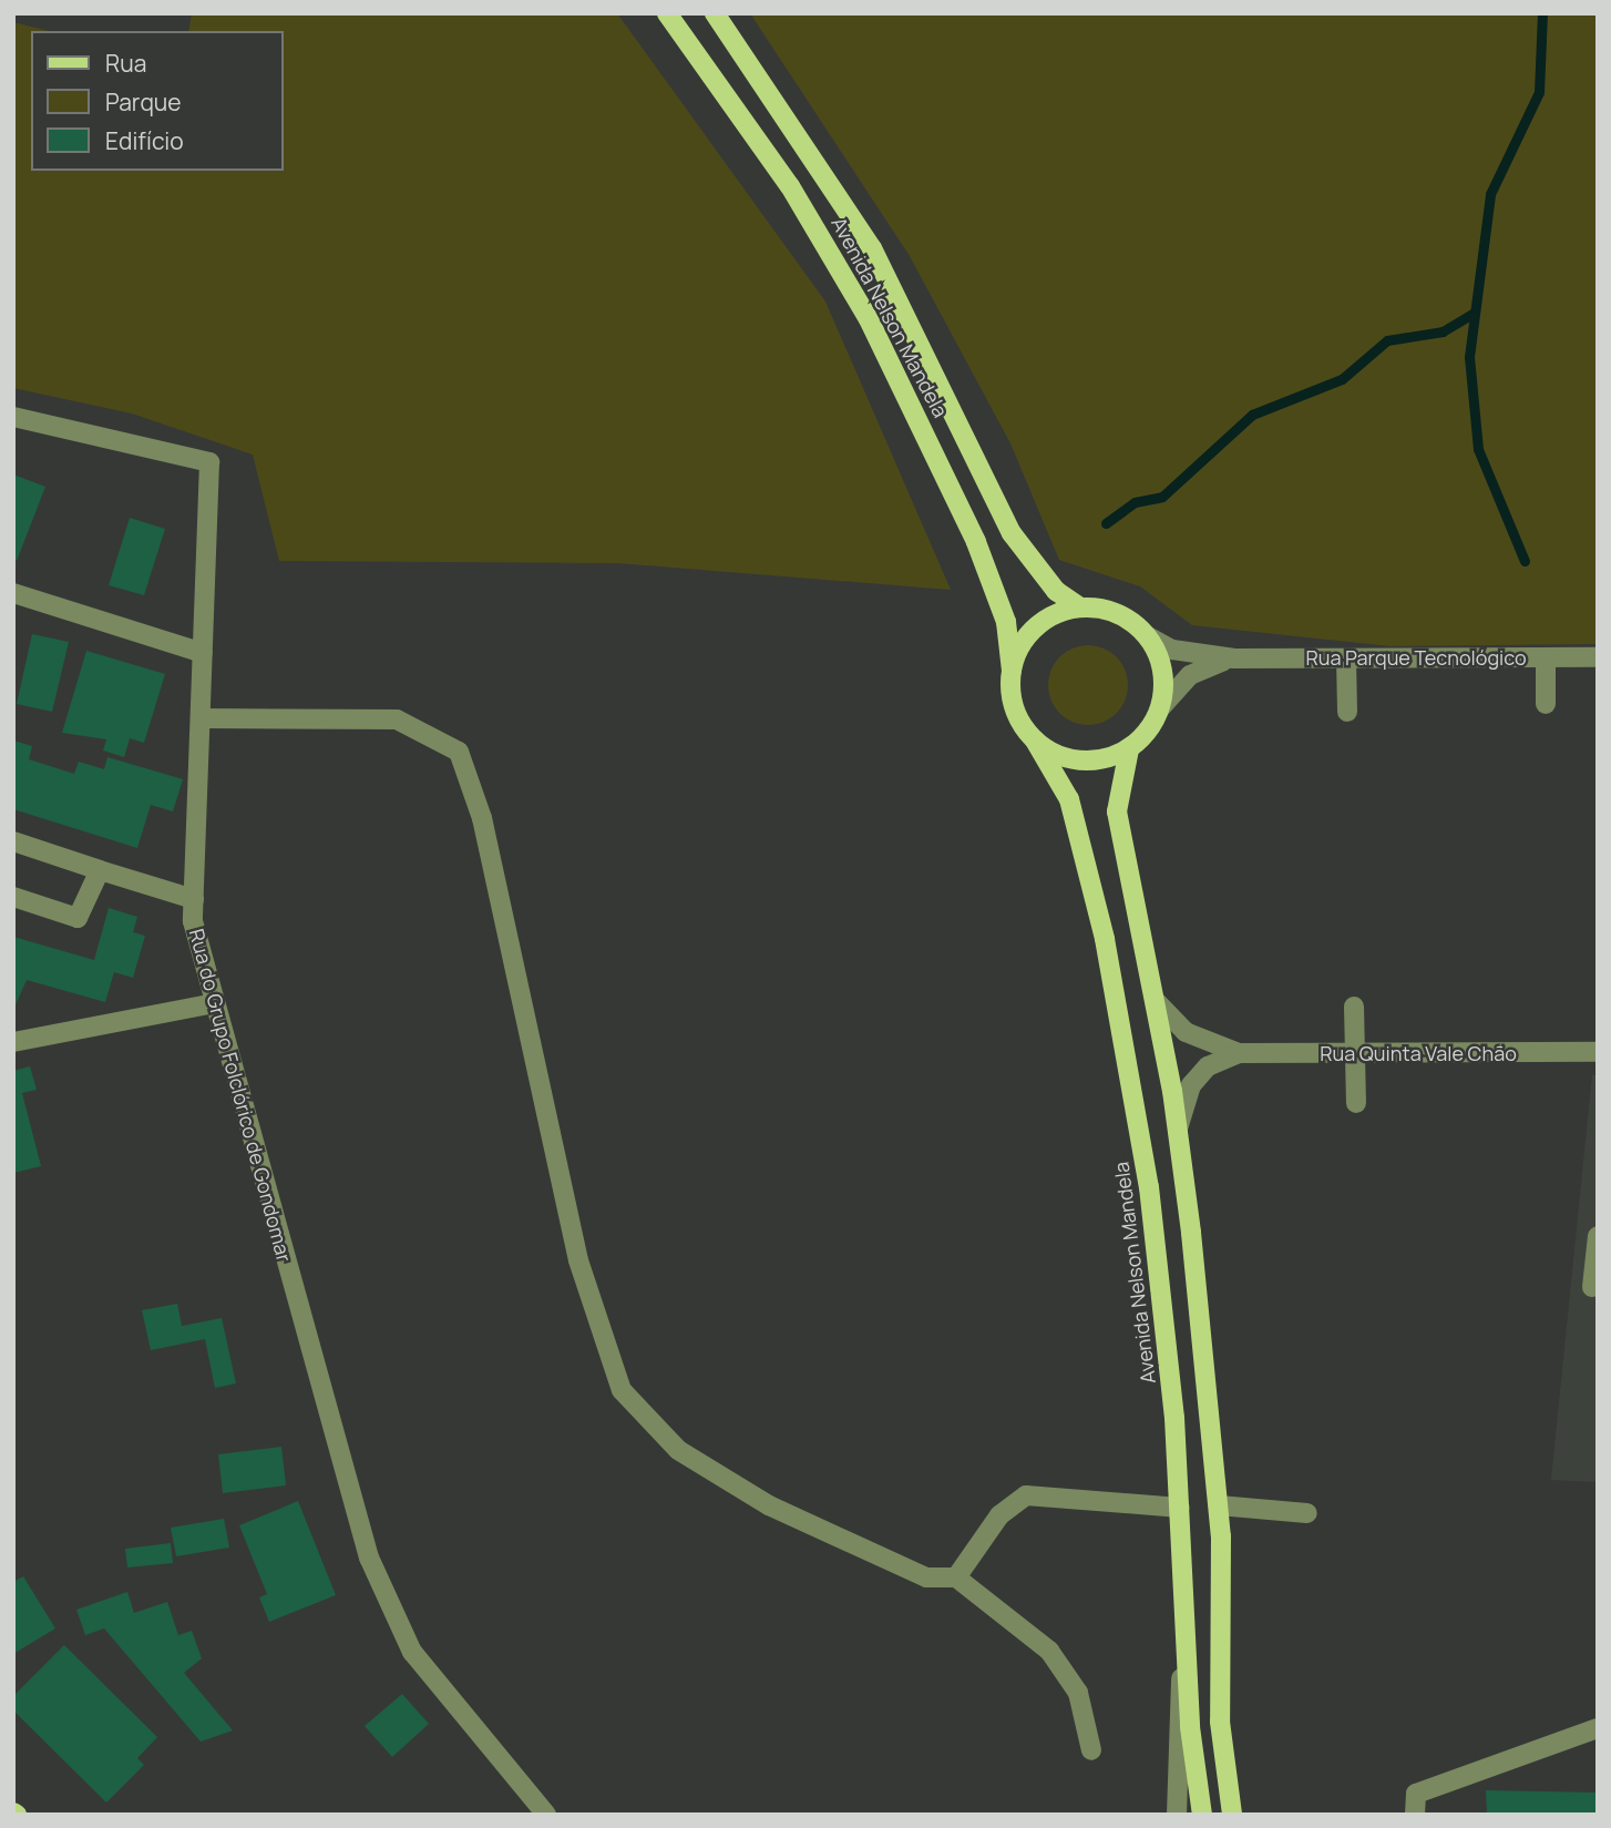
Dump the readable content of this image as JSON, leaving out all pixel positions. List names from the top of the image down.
{
  "streets": {
    "main road": ["Avenida Nelson Mandela"],
    "street": ["Rua Parque Tecnológico", "Rua Quinta Vale Chão", "Rua do Grupo Folclórico de Gondomar"]
  },
  "crossings": [
    ["Avenida Nelson Mandela", "Rua Parque Tecnológico"]
  ],
  "legend": ["Rua", "Parque", "Edifício"]
}
